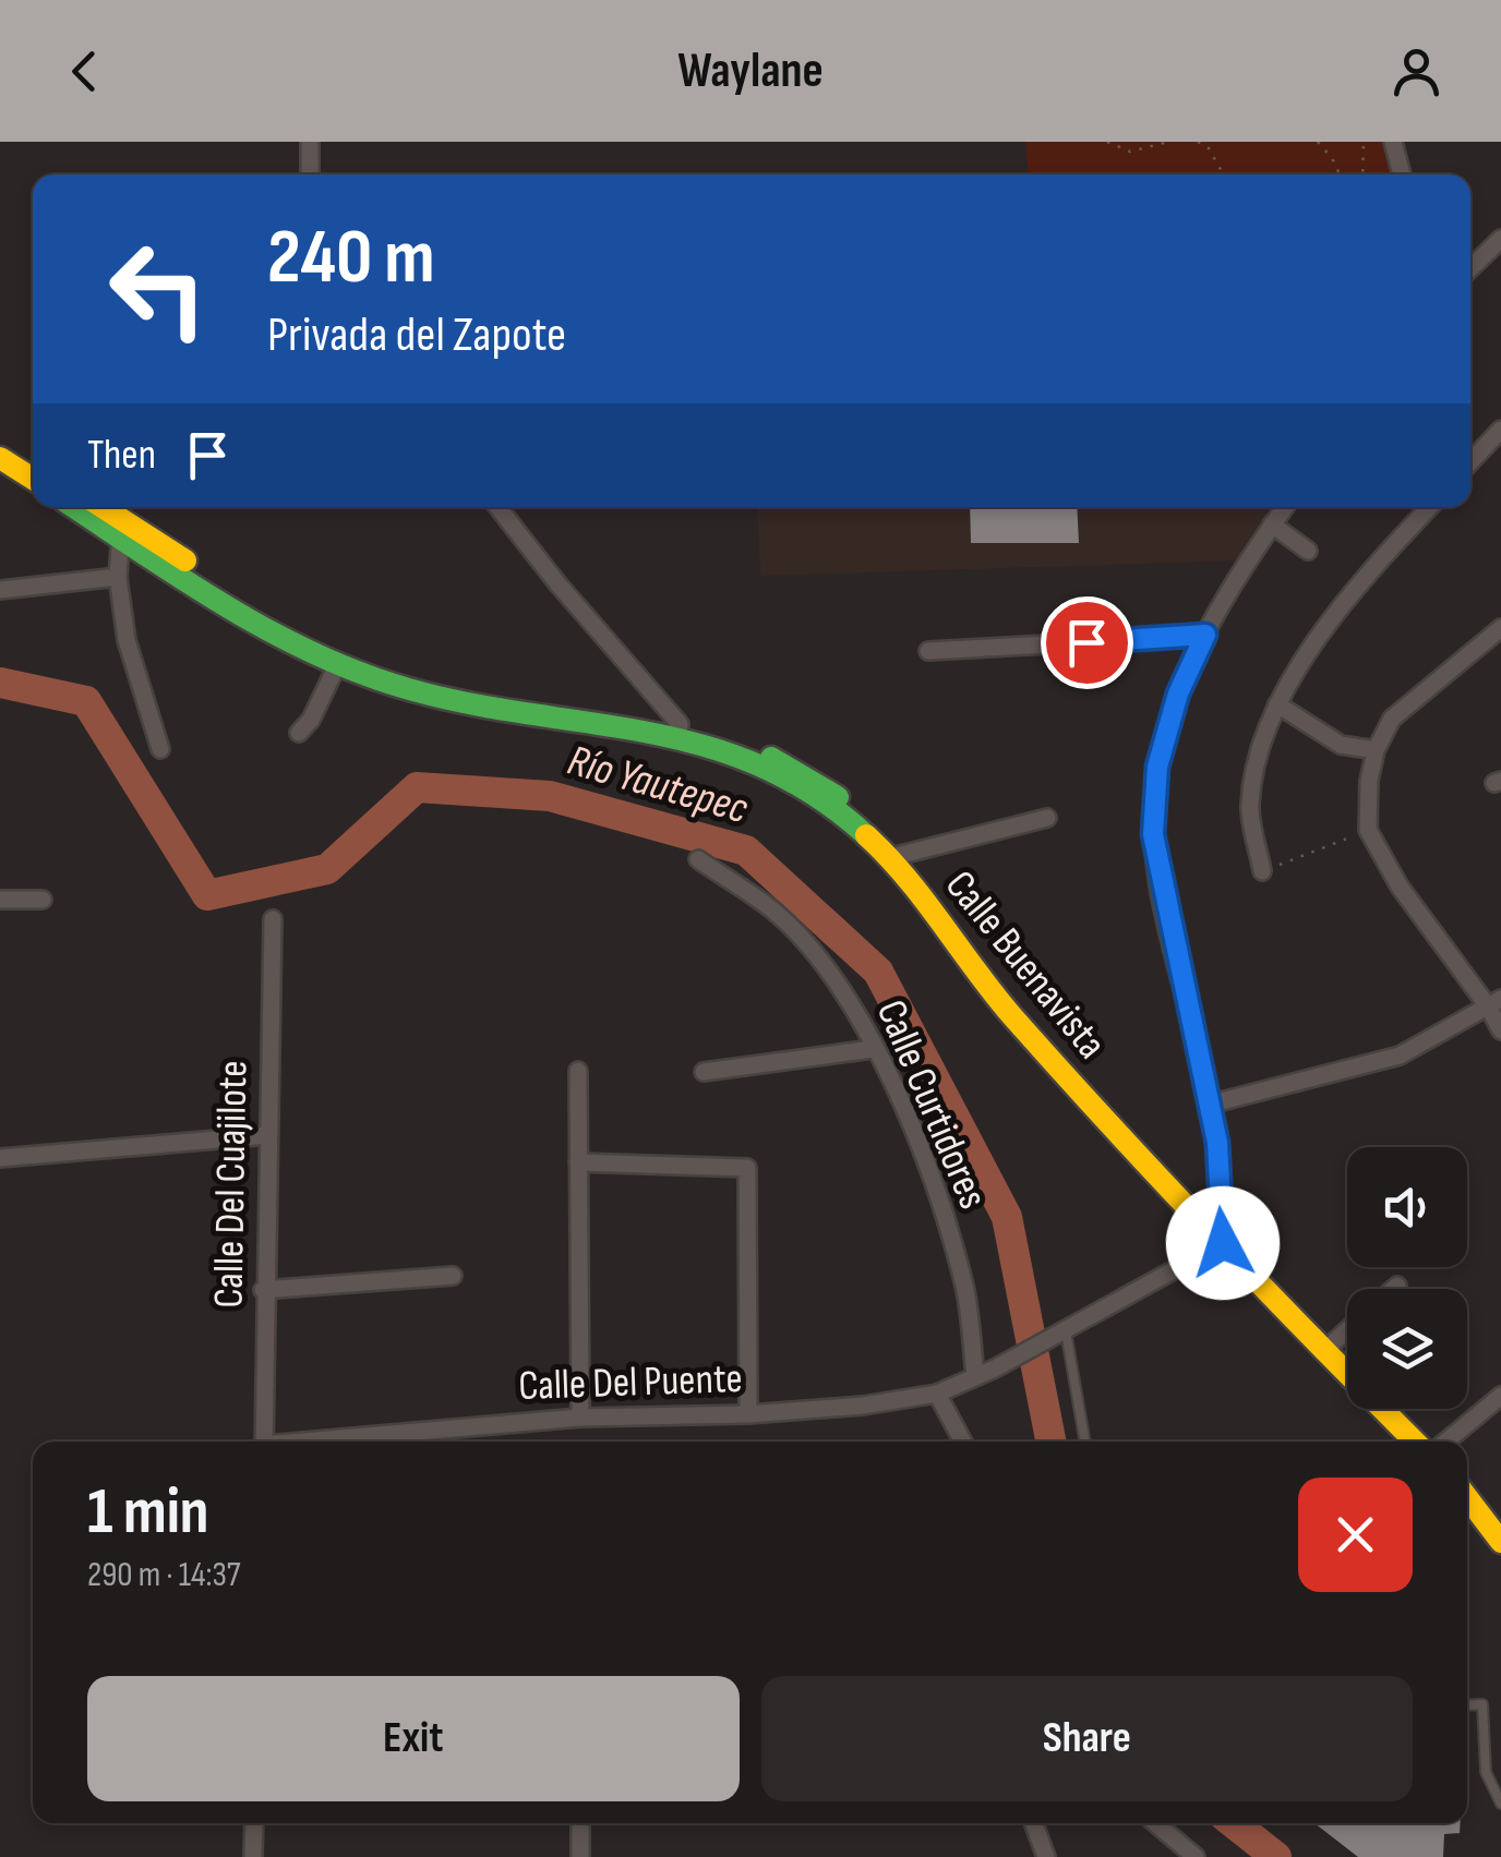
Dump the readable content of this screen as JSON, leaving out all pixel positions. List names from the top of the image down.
{
  "streets": {
    "main road": ["Calle Buenavista"],
    "street": ["Calle Curtidores", "Calle Del Cuajilote", "Calle Del Puente"]
  },
  "crossings": [
    ["Calle Buenavista", "Calle Del Puente"],
    ["Calle Curtidores", "Calle Del Puente"]
  ],
  "water": ["Río Yautepec"],
  "page": {
    "header": "Waylane",
    "turn": ["240 m", "Privada del Zapote"],
    "then": "Then",
    "heading": ["1 min", "290 m · 14:37"],
    "buttons": ["Exit", "Share"]
  }
}
